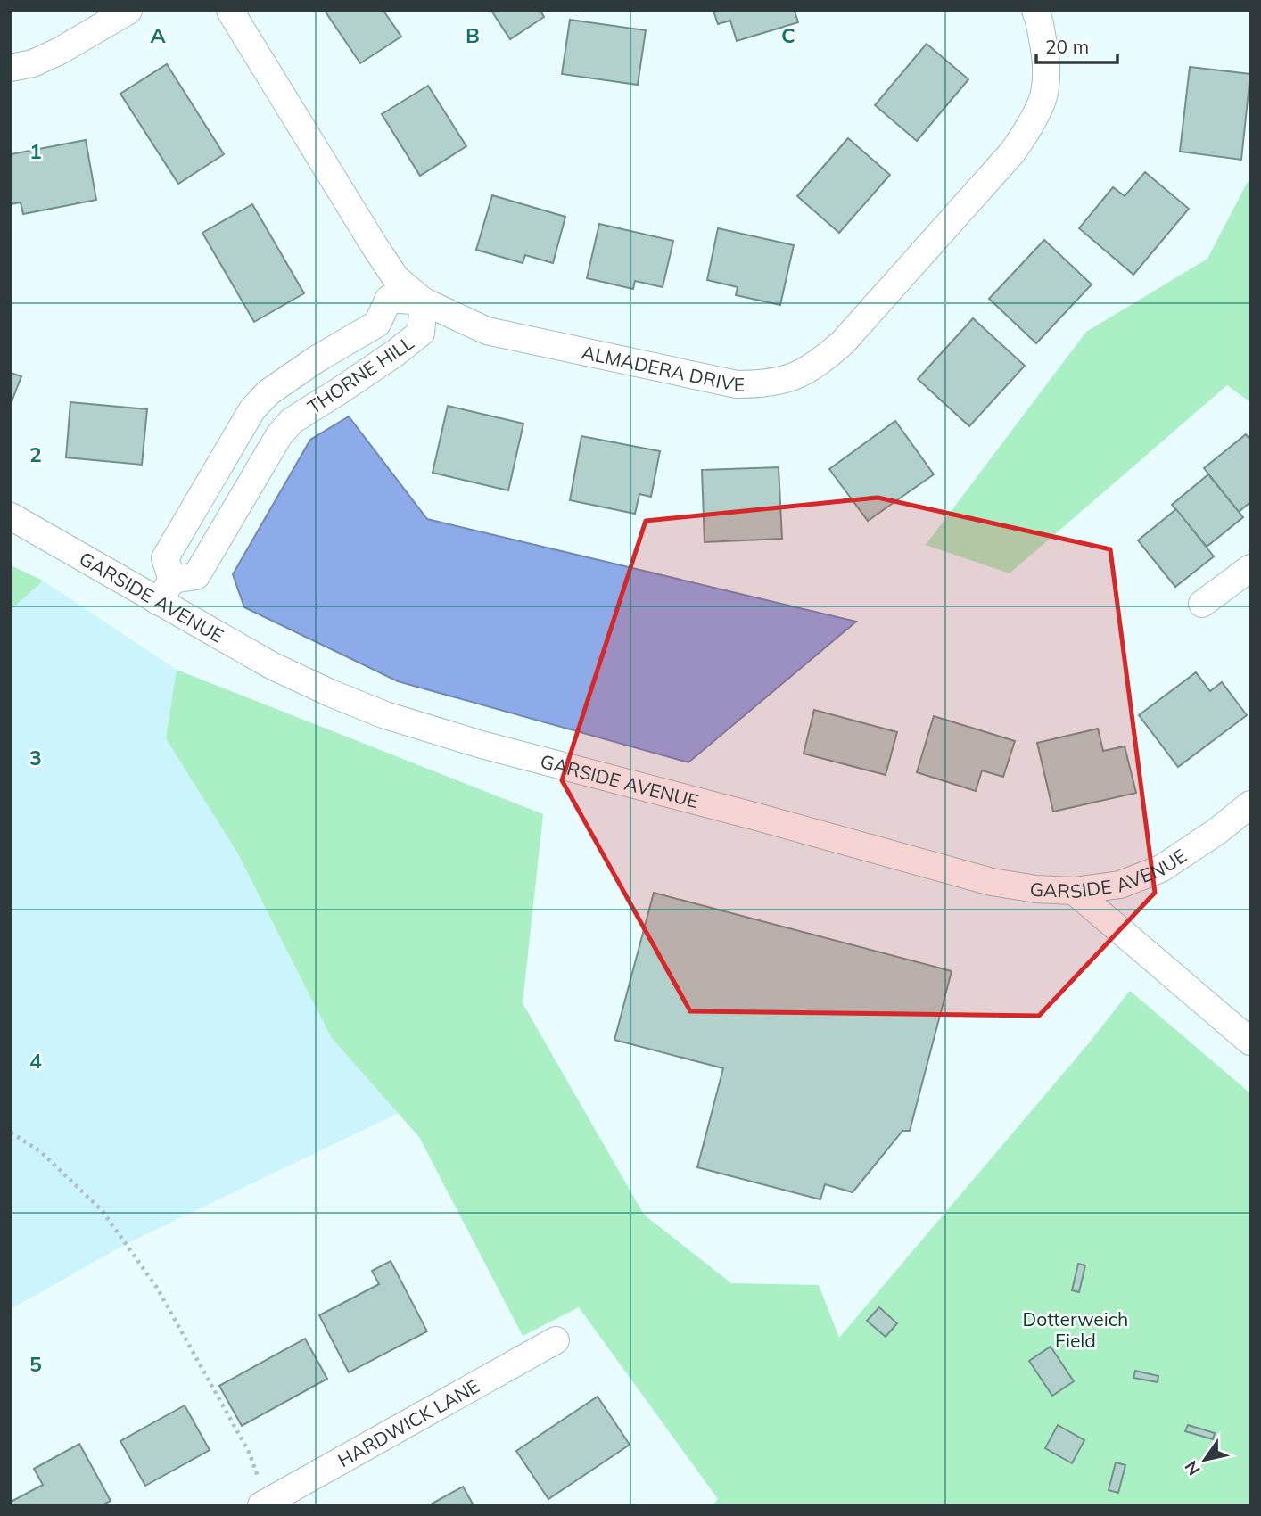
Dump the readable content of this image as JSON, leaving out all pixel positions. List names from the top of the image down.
{
  "streets": {
    "street": [
      "ALMADERA DRIVE",
      "THORNE HILL",
      "GARSIDE AVENUE",
      "HARDWICK LANE"
    ]
  },
  "crossings": [
    ["ALMADERA DRIVE", "THORNE HILL"],
    ["THORNE HILL", "GARSIDE AVENUE"]
  ],
  "parks": ["Dotterweich Field"],
  "scale_bar": "20 m",
  "north": "bottom left",
  "grid": {
    "columns": ["A", "B", "C"],
    "rows": [
      "1",
      "2",
      "3",
      "4",
      "5"
    ]
  }
}
